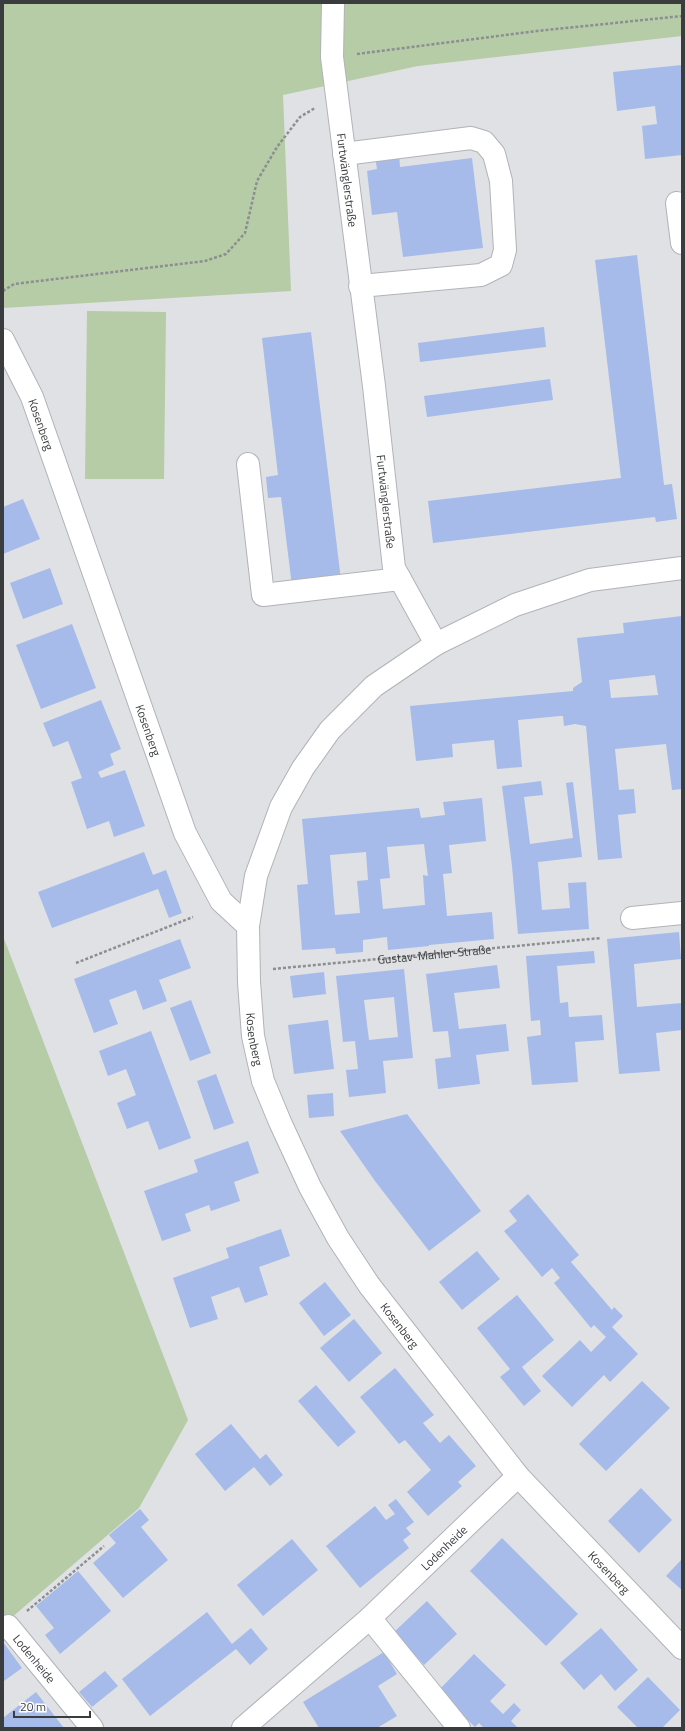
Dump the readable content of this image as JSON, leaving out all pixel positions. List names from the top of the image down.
{
  "streets": {
    "street": ["Furtwänglerstraße", "Kosenberg", "Lodenheide"],
    "path": ["Gustav-Mahler-Straße"]
  },
  "crossings": [
    ["Kosenberg", "Lodenheide"]
  ],
  "scale_bar": "20 m"
}
